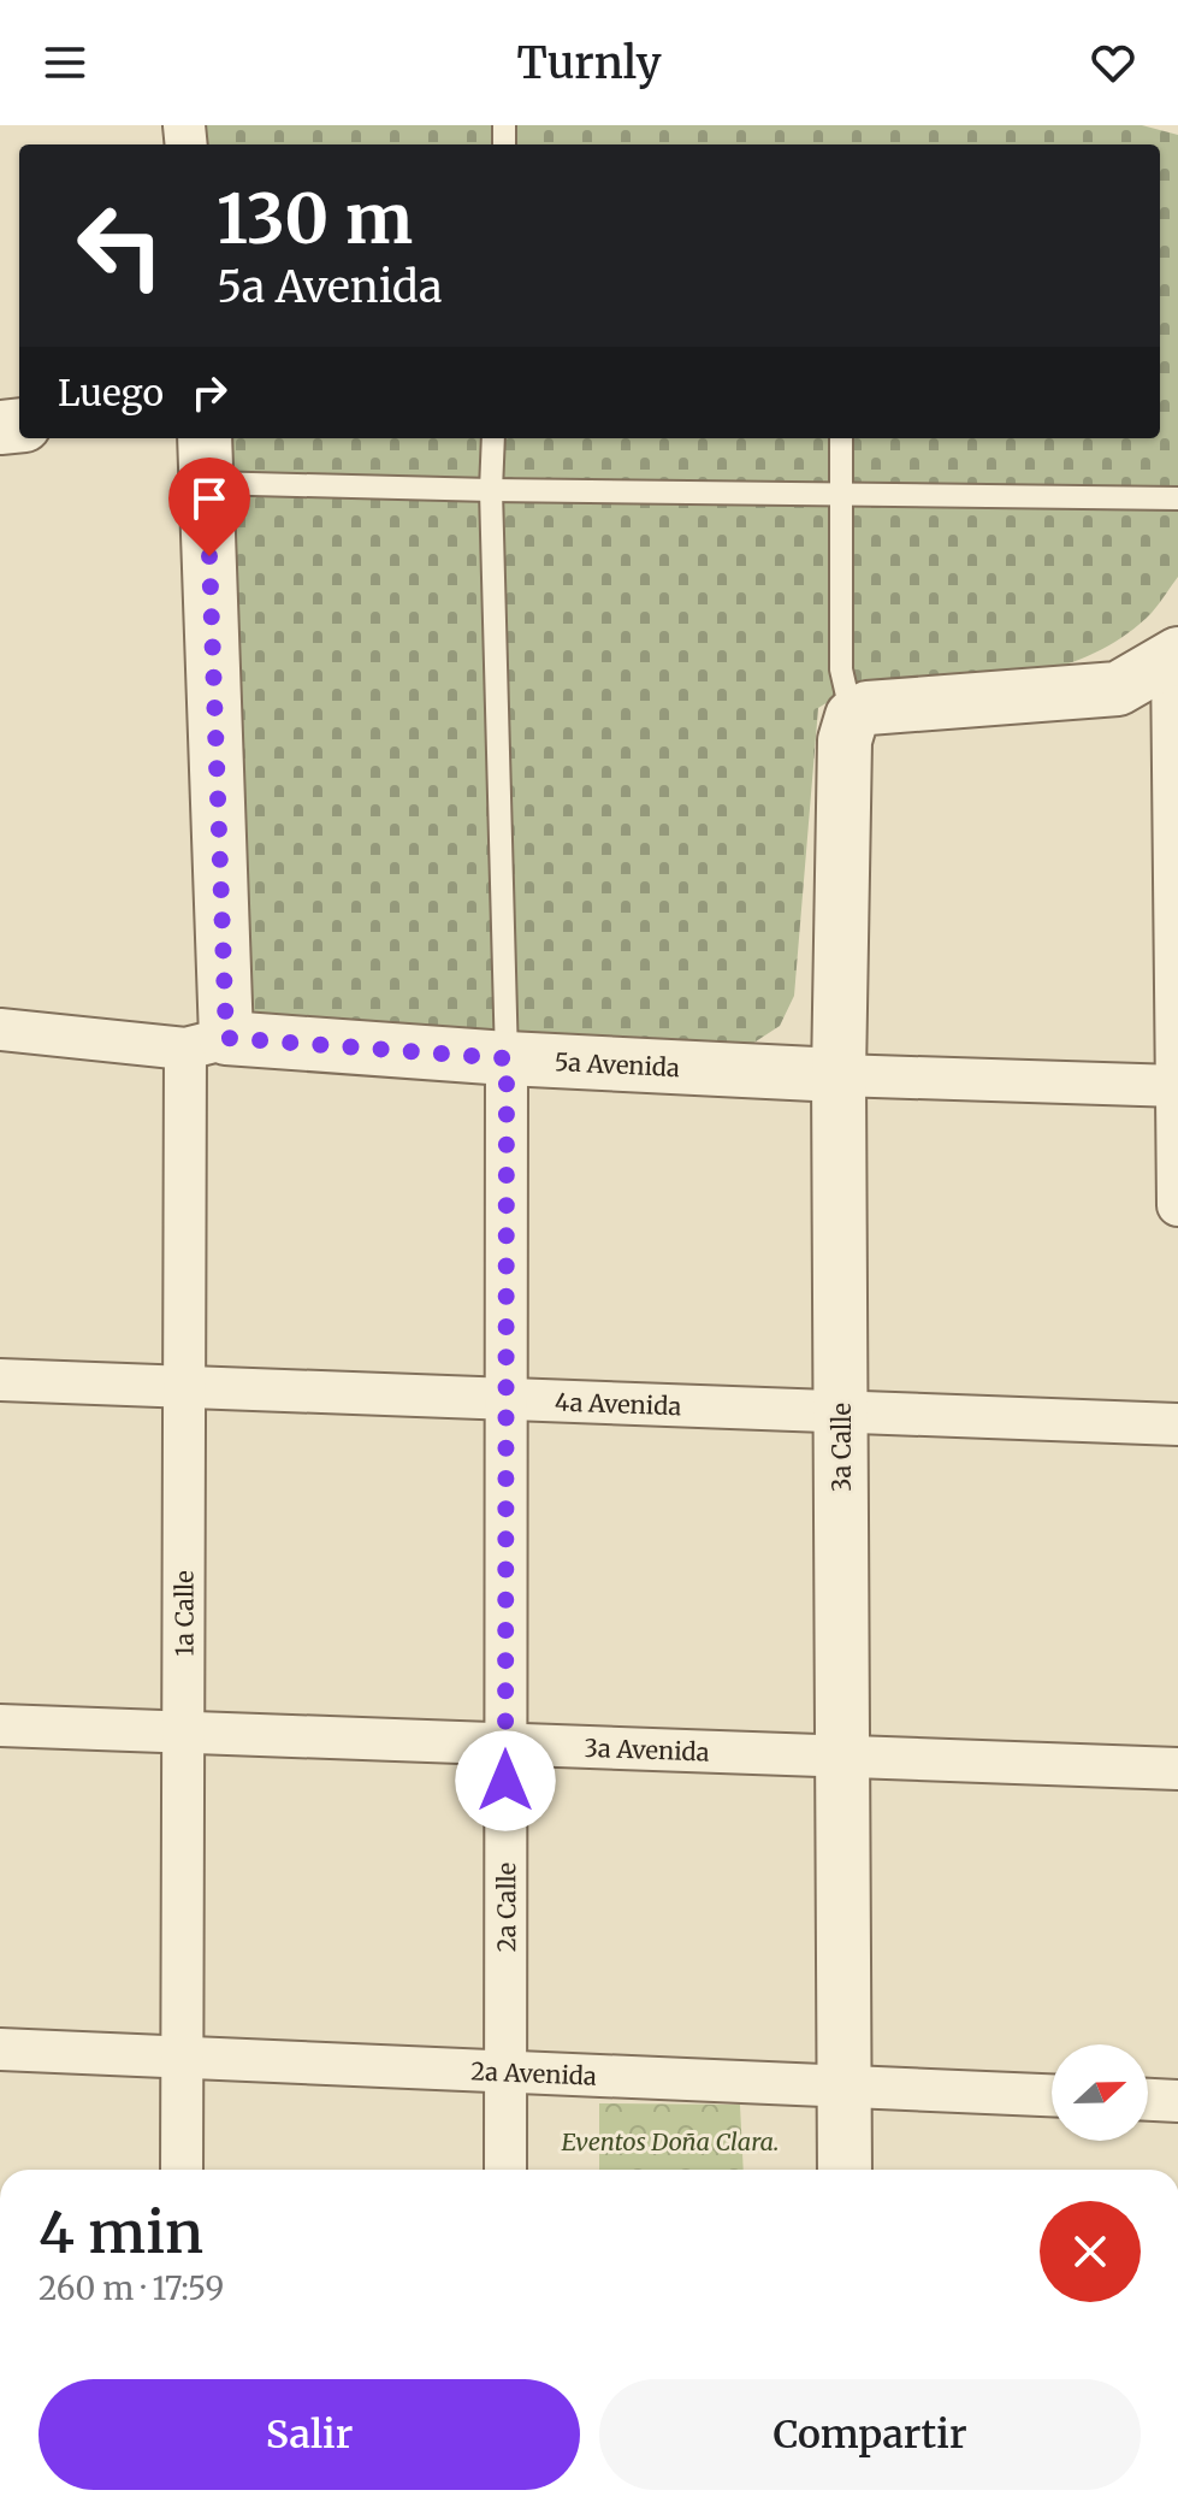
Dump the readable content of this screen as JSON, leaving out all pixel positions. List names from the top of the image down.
{
  "streets": {
    "street": [
      "5a Avenida",
      "4a Avenida",
      "3a Calle",
      "1a Calle",
      "3a Avenida",
      "2a Calle",
      "2a Avenida"
    ]
  },
  "crossings": [
    ["5a Avenida", "3a Calle"],
    ["5a Avenida", "1a Calle"],
    ["5a Avenida", "2a Calle"],
    ["4a Avenida", "3a Calle"],
    ["4a Avenida", "1a Calle"],
    ["4a Avenida", "2a Calle"],
    ["3a Calle", "3a Avenida"],
    ["3a Calle", "2a Avenida"],
    ["1a Calle", "3a Avenida"],
    ["1a Calle", "2a Avenida"],
    ["3a Avenida", "2a Calle"],
    ["2a Calle", "2a Avenida"]
  ],
  "parks": ["Eventos Doña Clara."],
  "north": "right",
  "page": {
    "header": "Turnly",
    "turn": ["130 m", "5a Avenida"],
    "then": "Luego",
    "heading": ["4 min", "260 m · 17:59"],
    "buttons": ["Salir", "Compartir"]
  }
}
